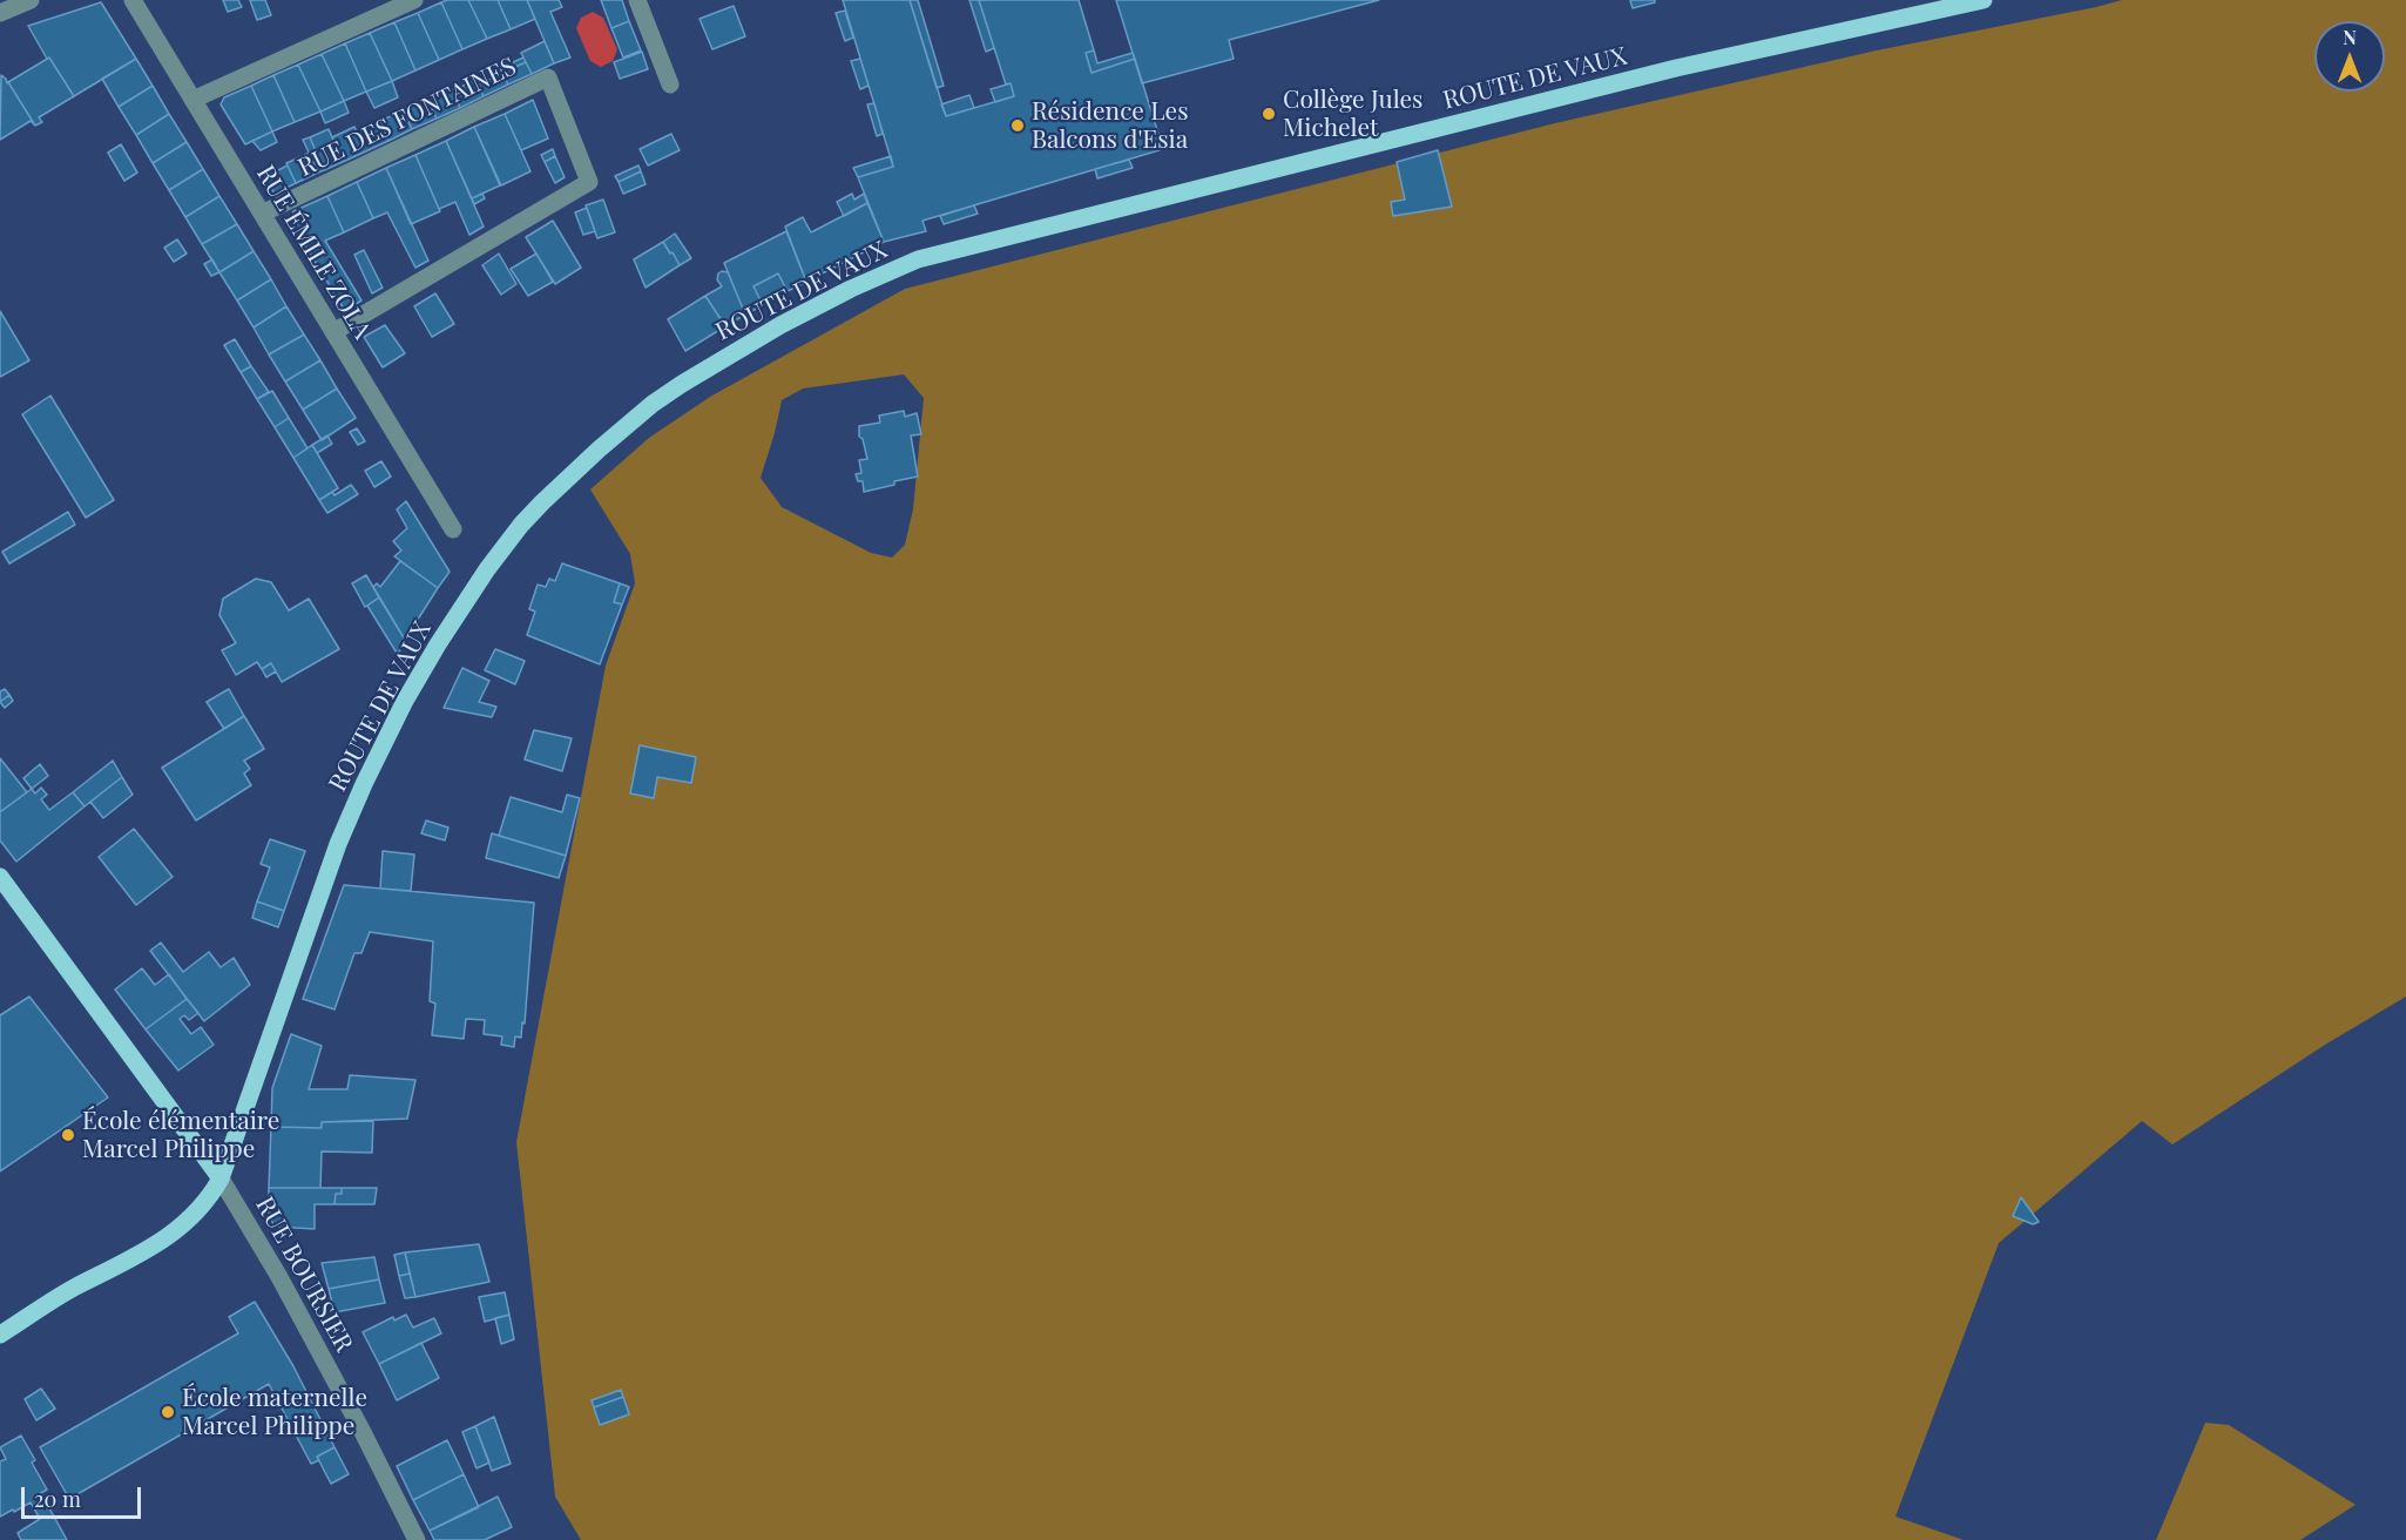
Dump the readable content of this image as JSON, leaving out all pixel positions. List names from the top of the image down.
{
  "streets": {
    "main road": ["ROUTE DE VAUX", "RUE BOURSIER"],
    "street": ["RUE DES FONTAINES", "RUE ÉMILE ZOLA"]
  },
  "crossings": [
    ["ROUTE DE VAUX", "RUE BOURSIER"],
    ["RUE DES FONTAINES", "RUE ÉMILE ZOLA"]
  ],
  "places": [
    "Collège Jules Michelet",
    "Résidence Les Balcons d'Esia",
    "École élémentaire Marcel Philippe",
    "École maternelle Marcel Philippe"
  ],
  "scale_bar": "20 m",
  "north": "top"
}
